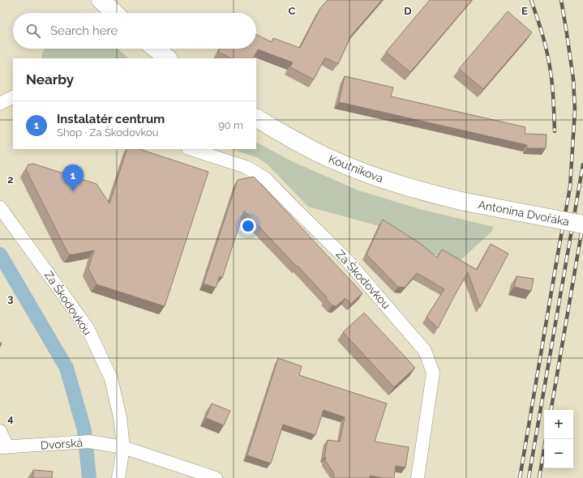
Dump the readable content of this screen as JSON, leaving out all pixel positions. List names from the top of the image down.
{
  "streets": {
    "main road": ["Koutníkova", "Antonína Dvořáka"],
    "street": ["Za Škodovkou", "Dvorská"]
  },
  "crossings": [
    ["Koutníkova", "Antonína Dvořáka"],
    ["Za Škodovkou", "Dvorská"]
  ],
  "page": {
    "search": "Search here",
    "heading": "Nearby",
    "list": [
      {
        "mark": "1",
        "name": "Instalatér centrum",
        "note": "Shop · Za Škodovkou",
        "value": "90 m"
      }
    ],
    "pins": "1",
    "map_buttons": ["+", "−"]
  },
  "grid": {
    "columns": ["C", "D", "E"],
    "rows": ["2", "3", "4"]
  }
}
